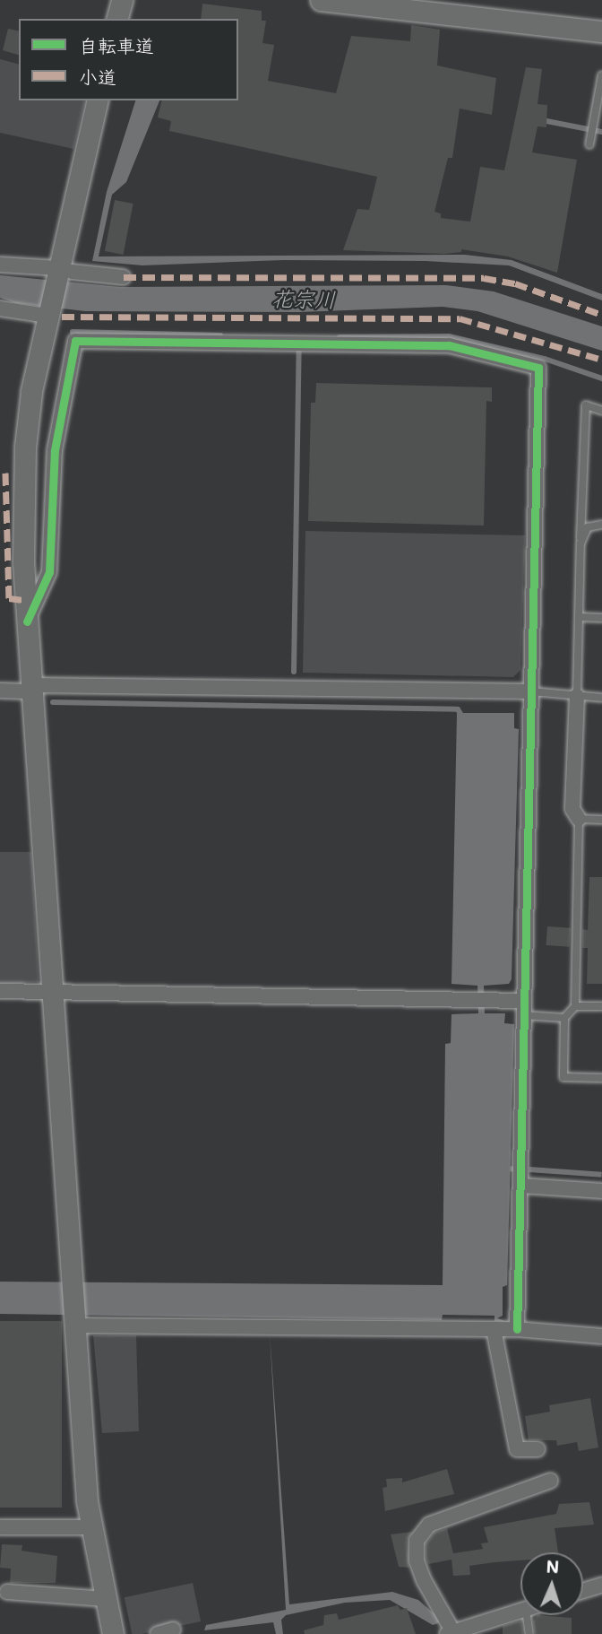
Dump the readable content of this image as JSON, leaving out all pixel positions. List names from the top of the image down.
{
  "water": ["花宗川"],
  "legend": ["自転車道", "小道"],
  "north": "top"
}
